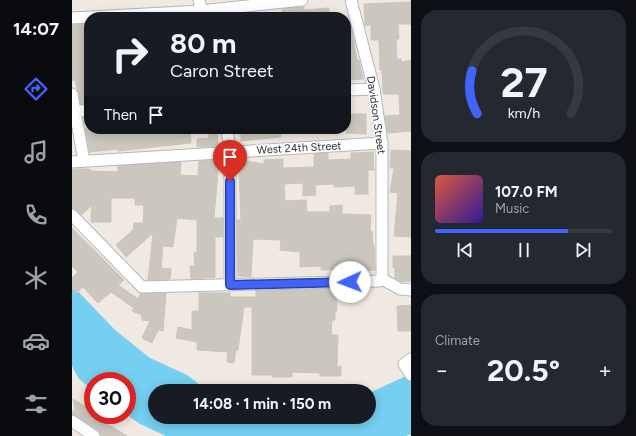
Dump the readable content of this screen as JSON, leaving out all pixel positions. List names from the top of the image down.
{
  "streets": {
    "street": ["Davidson Street", "West 24th Street"]
  },
  "crossings": [
    ["Davidson Street", "West 24th Street"]
  ],
  "page": {
    "tabs": "14:07",
    "turn": ["80 m", "Caron Street"],
    "then": "Then",
    "song": ["107.0 FM", "Music"],
    "tile": "Climate",
    "heat": ["−", "20.5°", "+"],
    "limit": "30",
    "trip": "14:08 · 1 min · 150 m",
    "gauge": ["27", "km/h"]
  }
}
